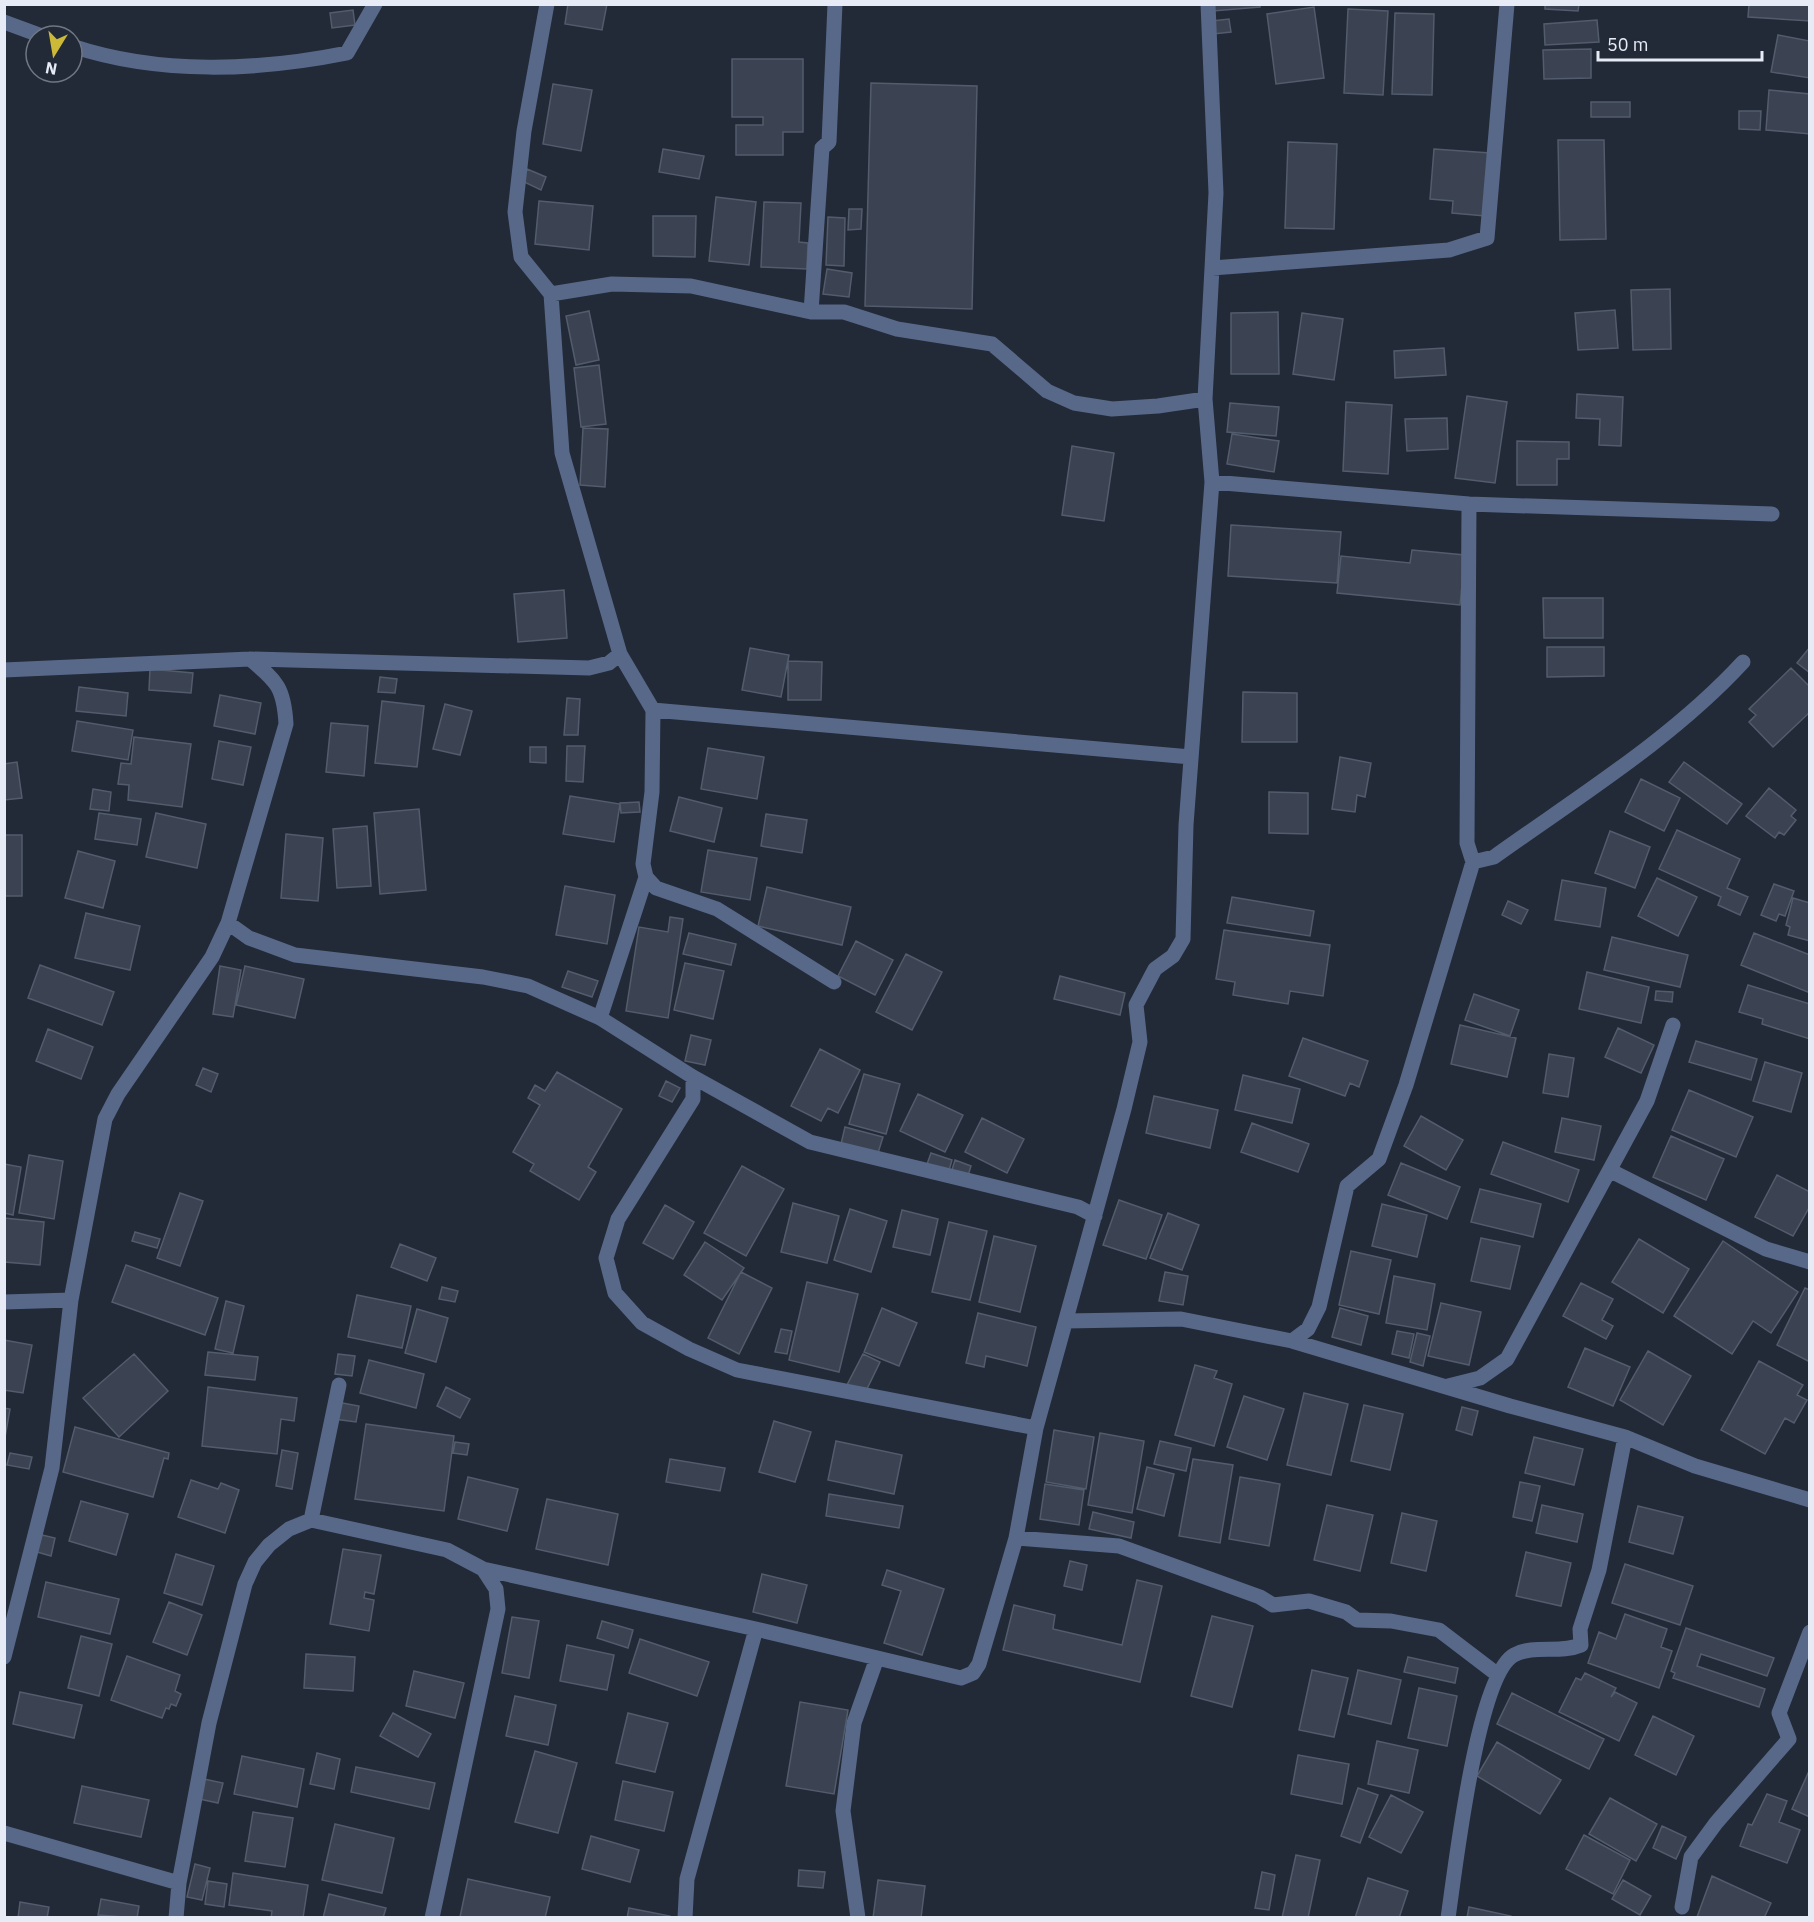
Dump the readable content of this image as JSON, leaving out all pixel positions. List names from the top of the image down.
{
  "scale_bar": "50 m",
  "north": "bottom"
}
